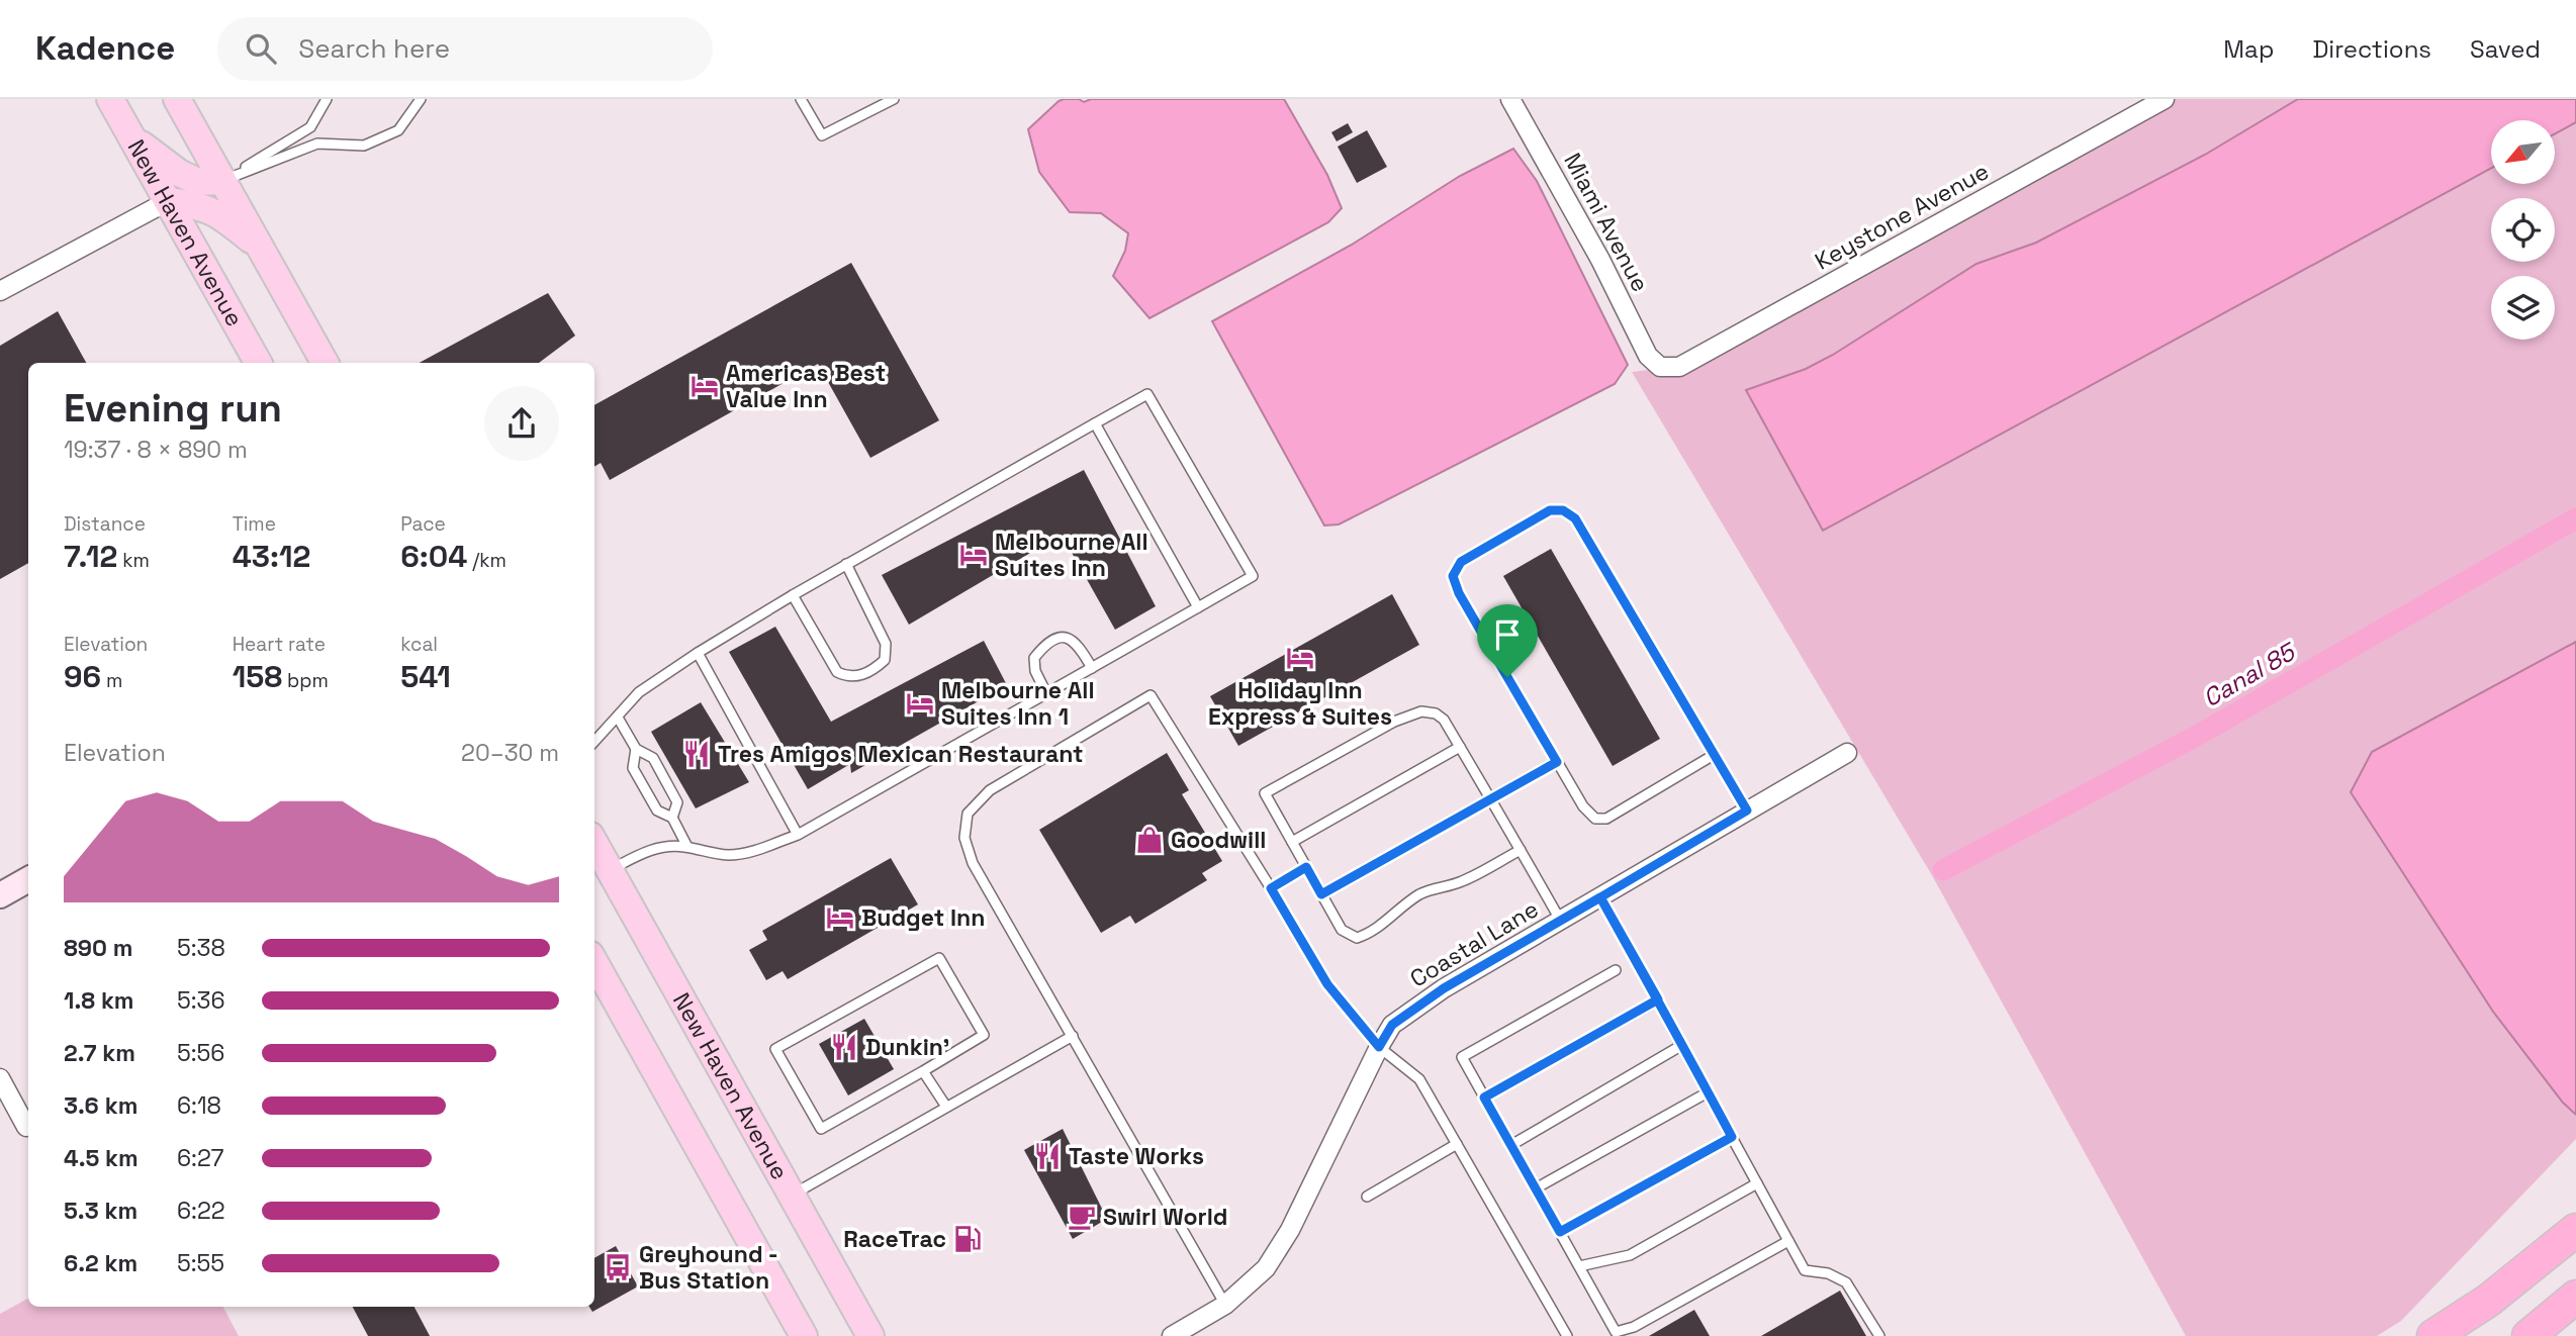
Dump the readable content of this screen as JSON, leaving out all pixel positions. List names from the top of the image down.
{
  "streets": {
    "main road": ["New Haven Avenue"],
    "street": ["Keystone Avenue", "Miami Avenue", "Coastal Lane"]
  },
  "crossings": [
    ["Keystone Avenue", "Miami Avenue"]
  ],
  "water": ["Canal 85"],
  "places": {
    "hotel": [
      "Americas Best Value Inn",
      "Melbourne All Suites Inn",
      "Holiday Inn Express & Suites",
      "Melbourne All Suites Inn 1",
      "Budget Inn"
    ],
    "restaurant": ["Tres Amigos Mexican Restaurant", "Dunkin'", "Taste Works"],
    "shop": ["Goodwill"],
    "cafe": ["Swirl World"],
    "fuel station": ["RaceTrac"],
    "bus stop": ["Greyhound - Bus Station"]
  },
  "north": "bottom left",
  "page": {
    "header": "Kadence",
    "search": "Search here",
    "nav": ["Map", "Directions", "Saved"],
    "heading": ["Evening run", "19:37 · 8 × 890 m"],
    "stats": [
      ["Distance", "7.12 km"],
      ["Time", "43:12"],
      ["Pace", "6:04 /km"],
      ["Elevation", "96 m"],
      ["Heart rate", "158 bpm"],
      ["kcal", "541"]
    ],
    "chart": ["Elevation", "20–30 m"],
    "list": [
      {
        "name": "890 m",
        "note": "5:38"
      },
      {
        "name": "1.8 km",
        "note": "5:36"
      },
      {
        "name": "2.7 km",
        "note": "5:56"
      },
      {
        "name": "3.6 km",
        "note": "6:18"
      },
      {
        "name": "4.5 km",
        "note": "6:27"
      },
      {
        "name": "5.3 km",
        "note": "6:22"
      },
      {
        "name": "6.2 km",
        "note": "5:55"
      }
    ]
  }
}
